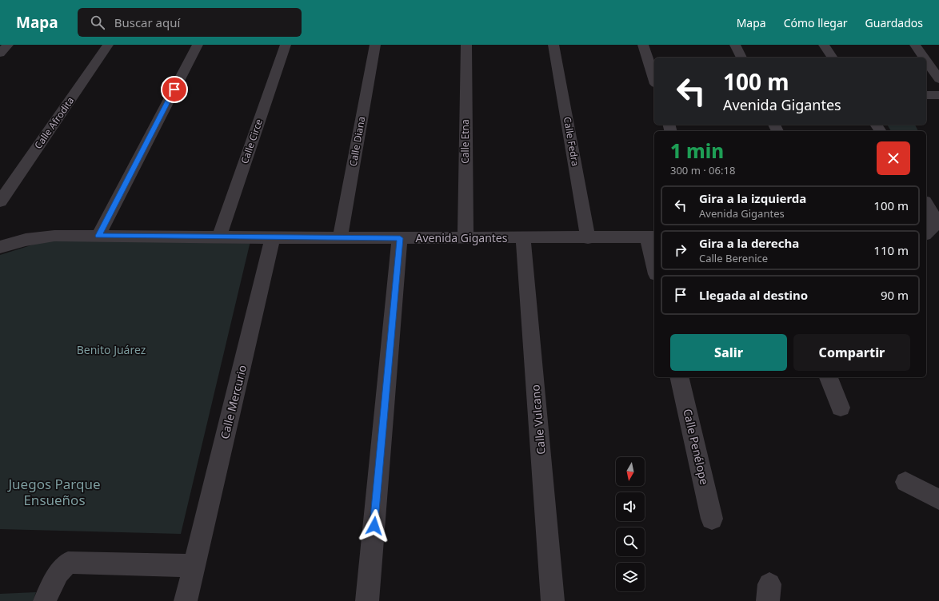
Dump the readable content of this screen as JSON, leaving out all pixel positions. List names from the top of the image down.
{
  "streets": {
    "street": [
      "Calle Afrodita",
      "Calle Circe",
      "Calle Diana",
      "Calle Etna",
      "Calle Fedra",
      "Avenida Gigantes",
      "Calle Mercurio",
      "Calle Vulcano",
      "Calle Penélope"
    ]
  },
  "crossings": [
    ["Calle Circe", "Avenida Gigantes"],
    ["Calle Diana", "Avenida Gigantes"],
    ["Calle Etna", "Avenida Gigantes"],
    ["Calle Fedra", "Avenida Gigantes"],
    ["Avenida Gigantes", "Calle Mercurio"],
    ["Avenida Gigantes", "Calle Vulcano"]
  ],
  "parks": ["Benito Juárez", "Juegos Parque Ensueños"],
  "north": "bottom",
  "page": {
    "header": "Mapa",
    "search": "Buscar aquí",
    "nav": ["Mapa", "Cómo llegar", "Guardados"],
    "turn": ["100 m", "Avenida Gigantes"],
    "heading": ["1 min", "300 m · 06:18"],
    "list": [
      {
        "name": "Gira a la izquierda",
        "note": "Avenida Gigantes",
        "value": "100 m"
      },
      {
        "name": "Gira a la derecha",
        "note": "Calle Berenice",
        "value": "110 m"
      },
      {
        "name": "Llegada al destino",
        "value": "90 m"
      }
    ],
    "buttons": ["Salir", "Compartir"]
  }
}
